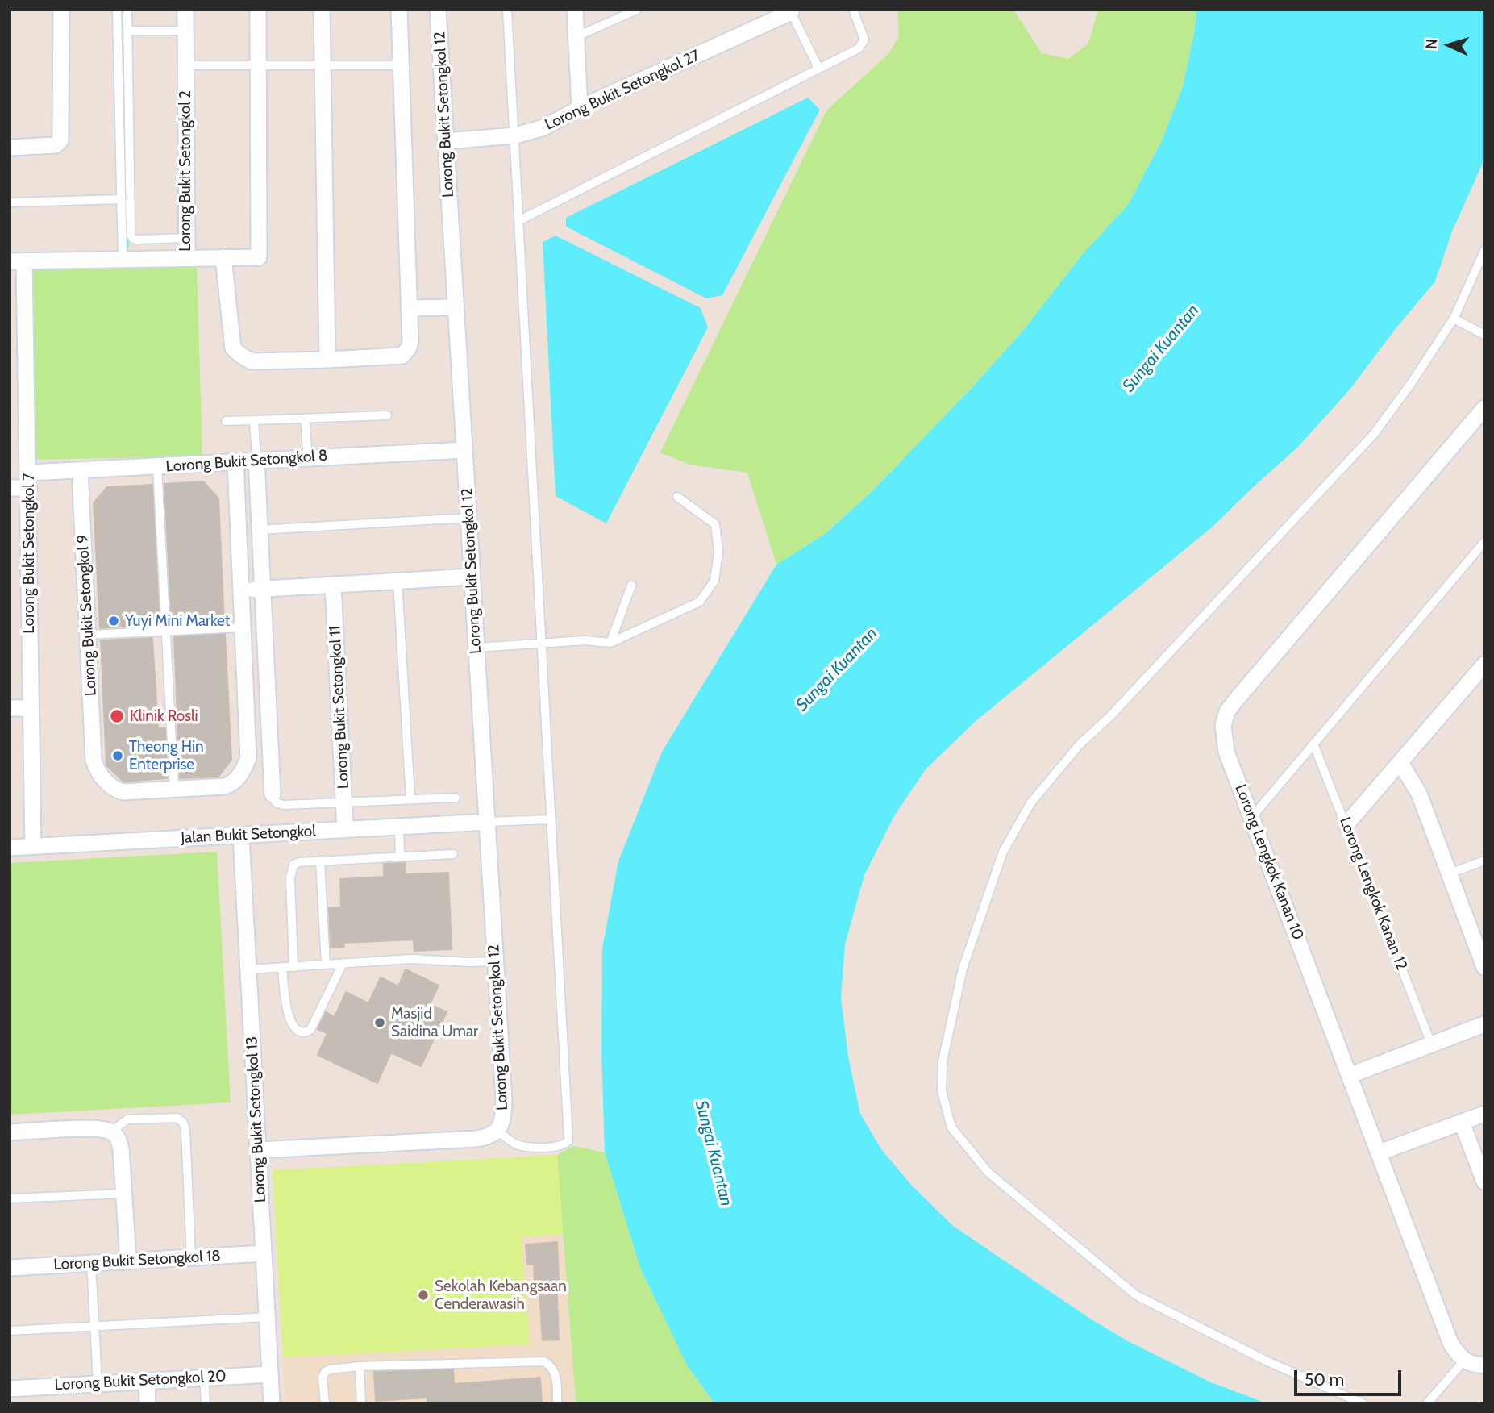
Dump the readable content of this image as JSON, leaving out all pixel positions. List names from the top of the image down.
{
  "streets": {
    "street": [
      "Lorong Bukit Setongkol 27",
      "Lorong Bukit Setongkol 12",
      "Lorong Bukit Setongkol 2",
      "Lorong Bukit Setongkol 8",
      "Lorong Bukit Setongkol 7",
      "Lorong Bukit Setongkol 9",
      "Lorong Bukit Setongkol 11",
      "Jalan Bukit Setongkol",
      "Lorong Lengkok Kanan 10",
      "Lorong Bukit Setongkol 13",
      "Lorong Bukit Setongkol 18",
      "Lorong Bukit Setongkol 20"
    ],
    "lane": ["Lorong Lengkok Kanan 12"]
  },
  "crossings": [
    ["Lorong Bukit Setongkol 27", "Lorong Bukit Setongkol 12"],
    ["Lorong Bukit Setongkol 12", "Lorong Bukit Setongkol 8"],
    ["Lorong Bukit Setongkol 12", "Jalan Bukit Setongkol"],
    ["Lorong Bukit Setongkol 2", "Lorong Bukit Setongkol 7"],
    ["Lorong Bukit Setongkol 8", "Lorong Bukit Setongkol 7"],
    ["Lorong Bukit Setongkol 8", "Lorong Bukit Setongkol 9"],
    ["Lorong Bukit Setongkol 7", "Jalan Bukit Setongkol"],
    ["Lorong Bukit Setongkol 11", "Jalan Bukit Setongkol"],
    ["Jalan Bukit Setongkol", "Lorong Bukit Setongkol 13"],
    ["Lorong Bukit Setongkol 13", "Lorong Bukit Setongkol 18"],
    ["Lorong Bukit Setongkol 13", "Lorong Bukit Setongkol 20"]
  ],
  "water": ["Sungai Kuantan"],
  "places": [
    "Yuyi Mini Market",
    "Klinik Rosli",
    "Theong Hin Enterprise",
    "Masjid Saidina Umar",
    "Sekolah Kebangsaan Cenderawasih"
  ],
  "scale_bar": "50 m",
  "north": "left"
}
